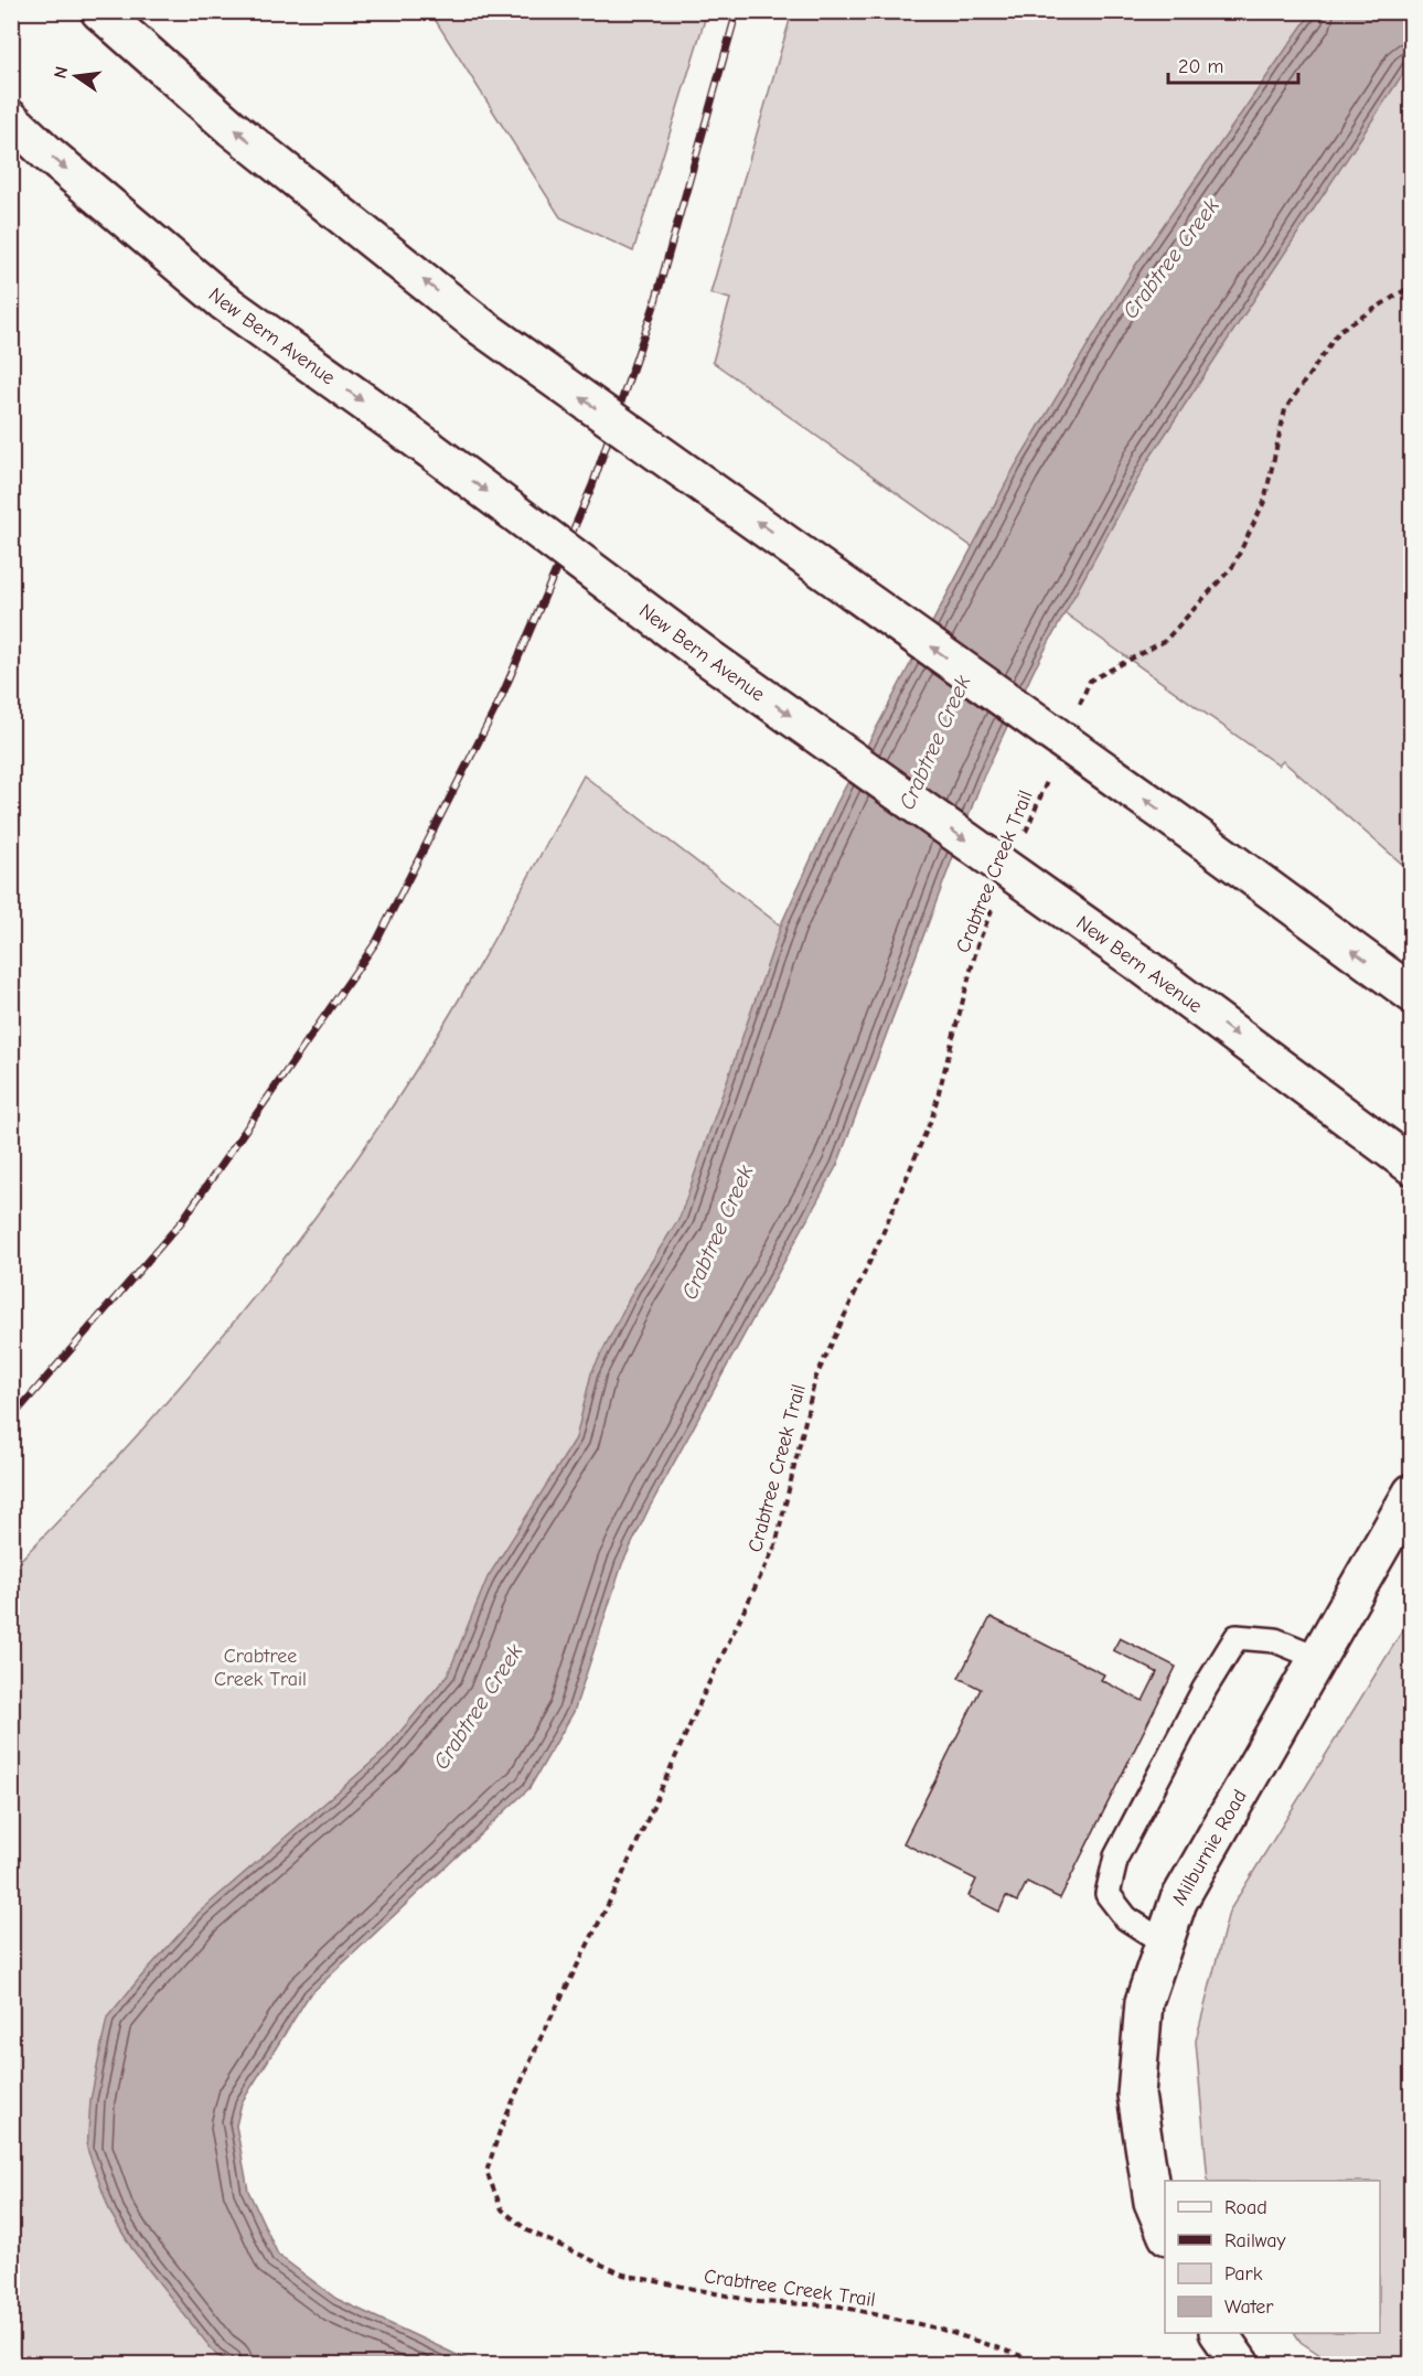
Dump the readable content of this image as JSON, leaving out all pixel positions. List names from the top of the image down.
{
  "streets": {
    "main road": ["New Bern Avenue", "Milburnie Road"],
    "path": ["Crabtree Creek Trail"]
  },
  "water": ["Crabtree Creek"],
  "parks": ["Crabtree Creek Trail"],
  "legend": [
    "Road",
    "Railway",
    "Park",
    "Water"
  ],
  "scale_bar": "20 m",
  "north": "left"
}
